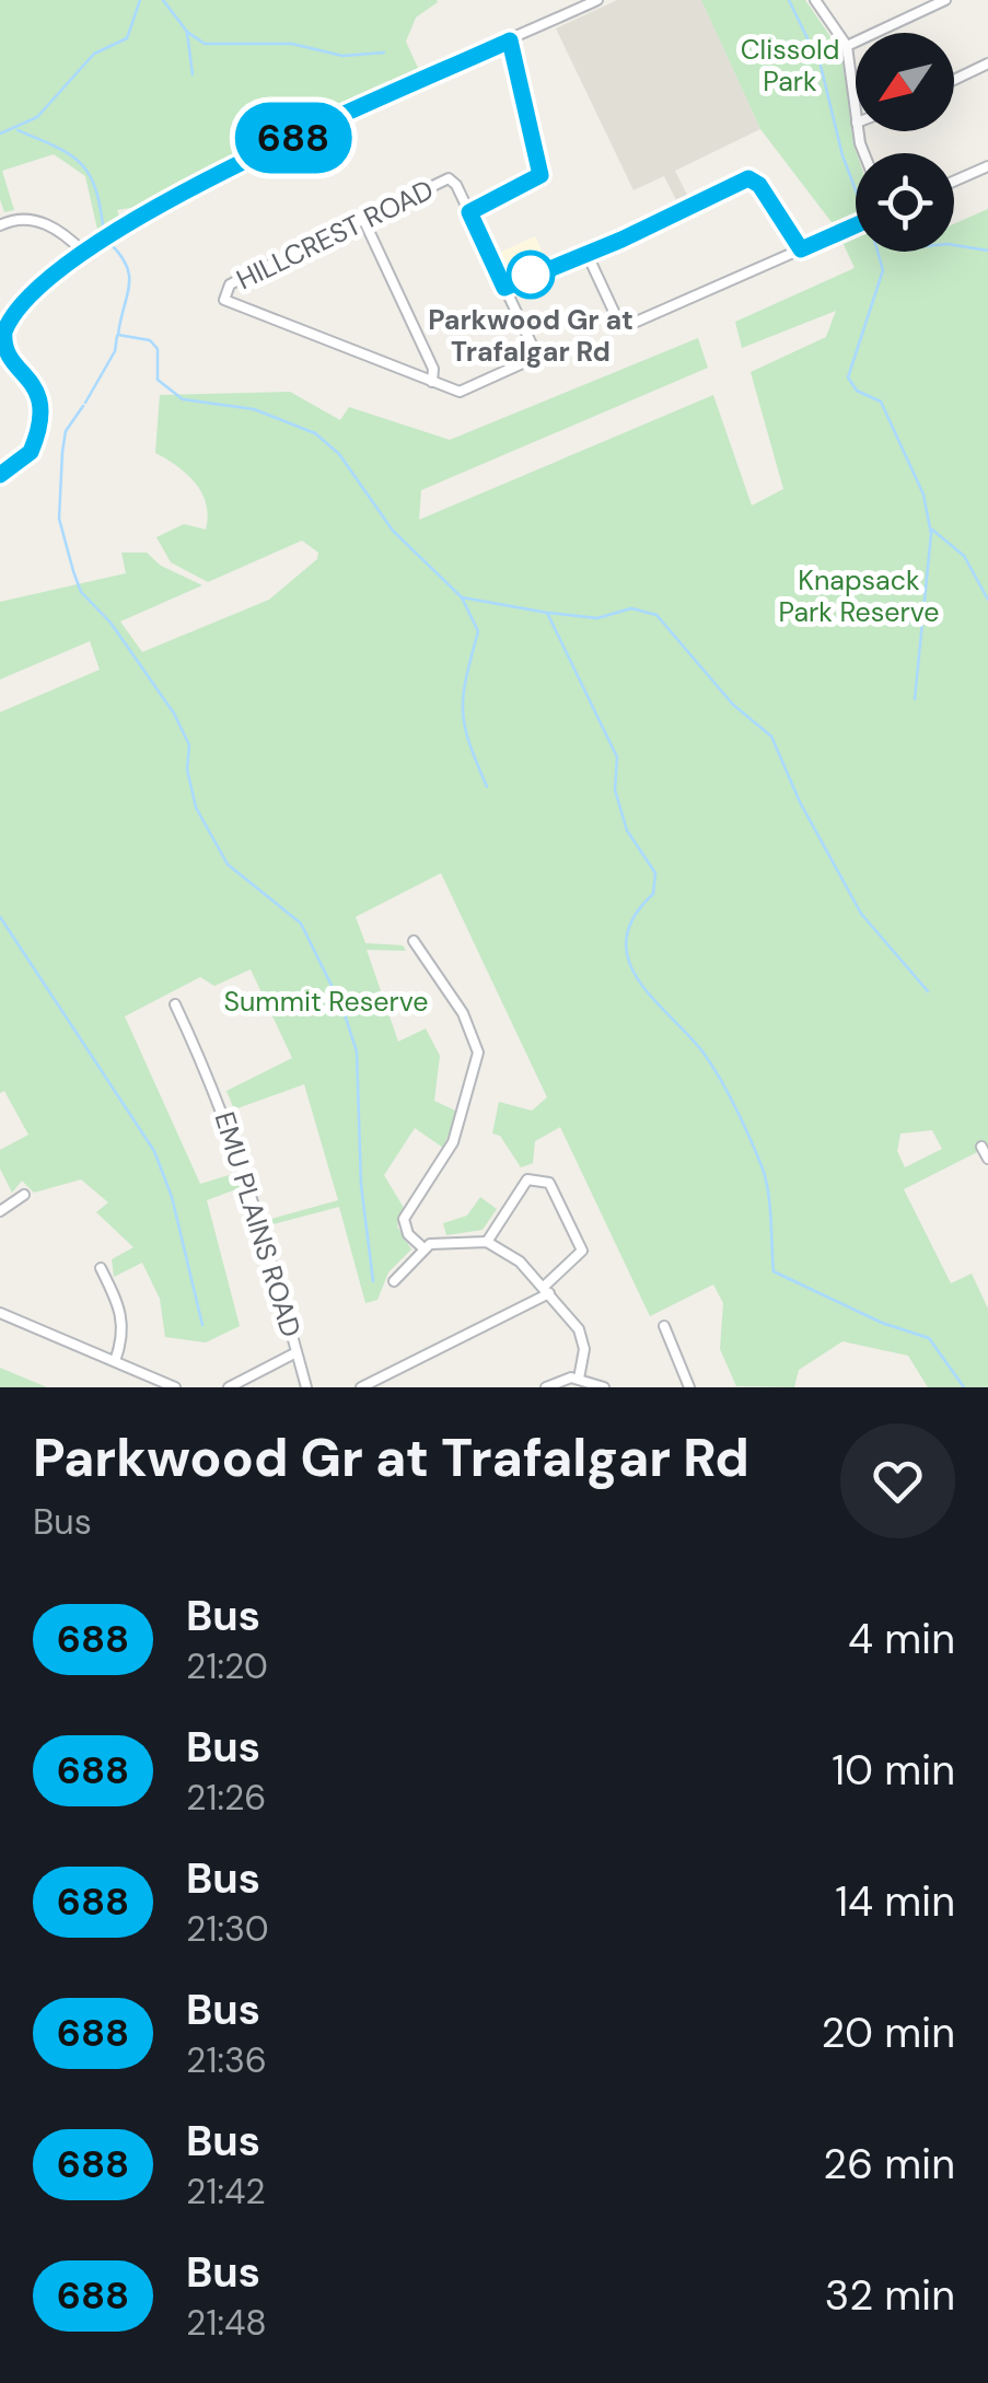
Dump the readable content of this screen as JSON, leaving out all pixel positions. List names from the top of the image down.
{
  "streets": {
    "street": ["HILLCREST ROAD", "EMU PLAINS ROAD"]
  },
  "parks": ["Clissold Park", "Knapsack Park Reserve", "Summit Reserve"],
  "places": ["Parkwood Gr at Trafalgar Rd"],
  "lines": ["bus line 688"],
  "north": "bottom left",
  "page": {
    "on_map": "688",
    "heading": ["Parkwood Gr at Trafalgar Rd", "Bus"],
    "list": [
      {
        "mark": "688",
        "name": "Bus",
        "note": "21:20",
        "value": "4 min"
      },
      {
        "mark": "688",
        "name": "Bus",
        "note": "21:26",
        "value": "10 min"
      },
      {
        "mark": "688",
        "name": "Bus",
        "note": "21:30",
        "value": "14 min"
      },
      {
        "mark": "688",
        "name": "Bus",
        "note": "21:36",
        "value": "20 min"
      },
      {
        "mark": "688",
        "name": "Bus",
        "note": "21:42",
        "value": "26 min"
      },
      {
        "mark": "688",
        "name": "Bus",
        "note": "21:48",
        "value": "32 min"
      }
    ]
  }
}
